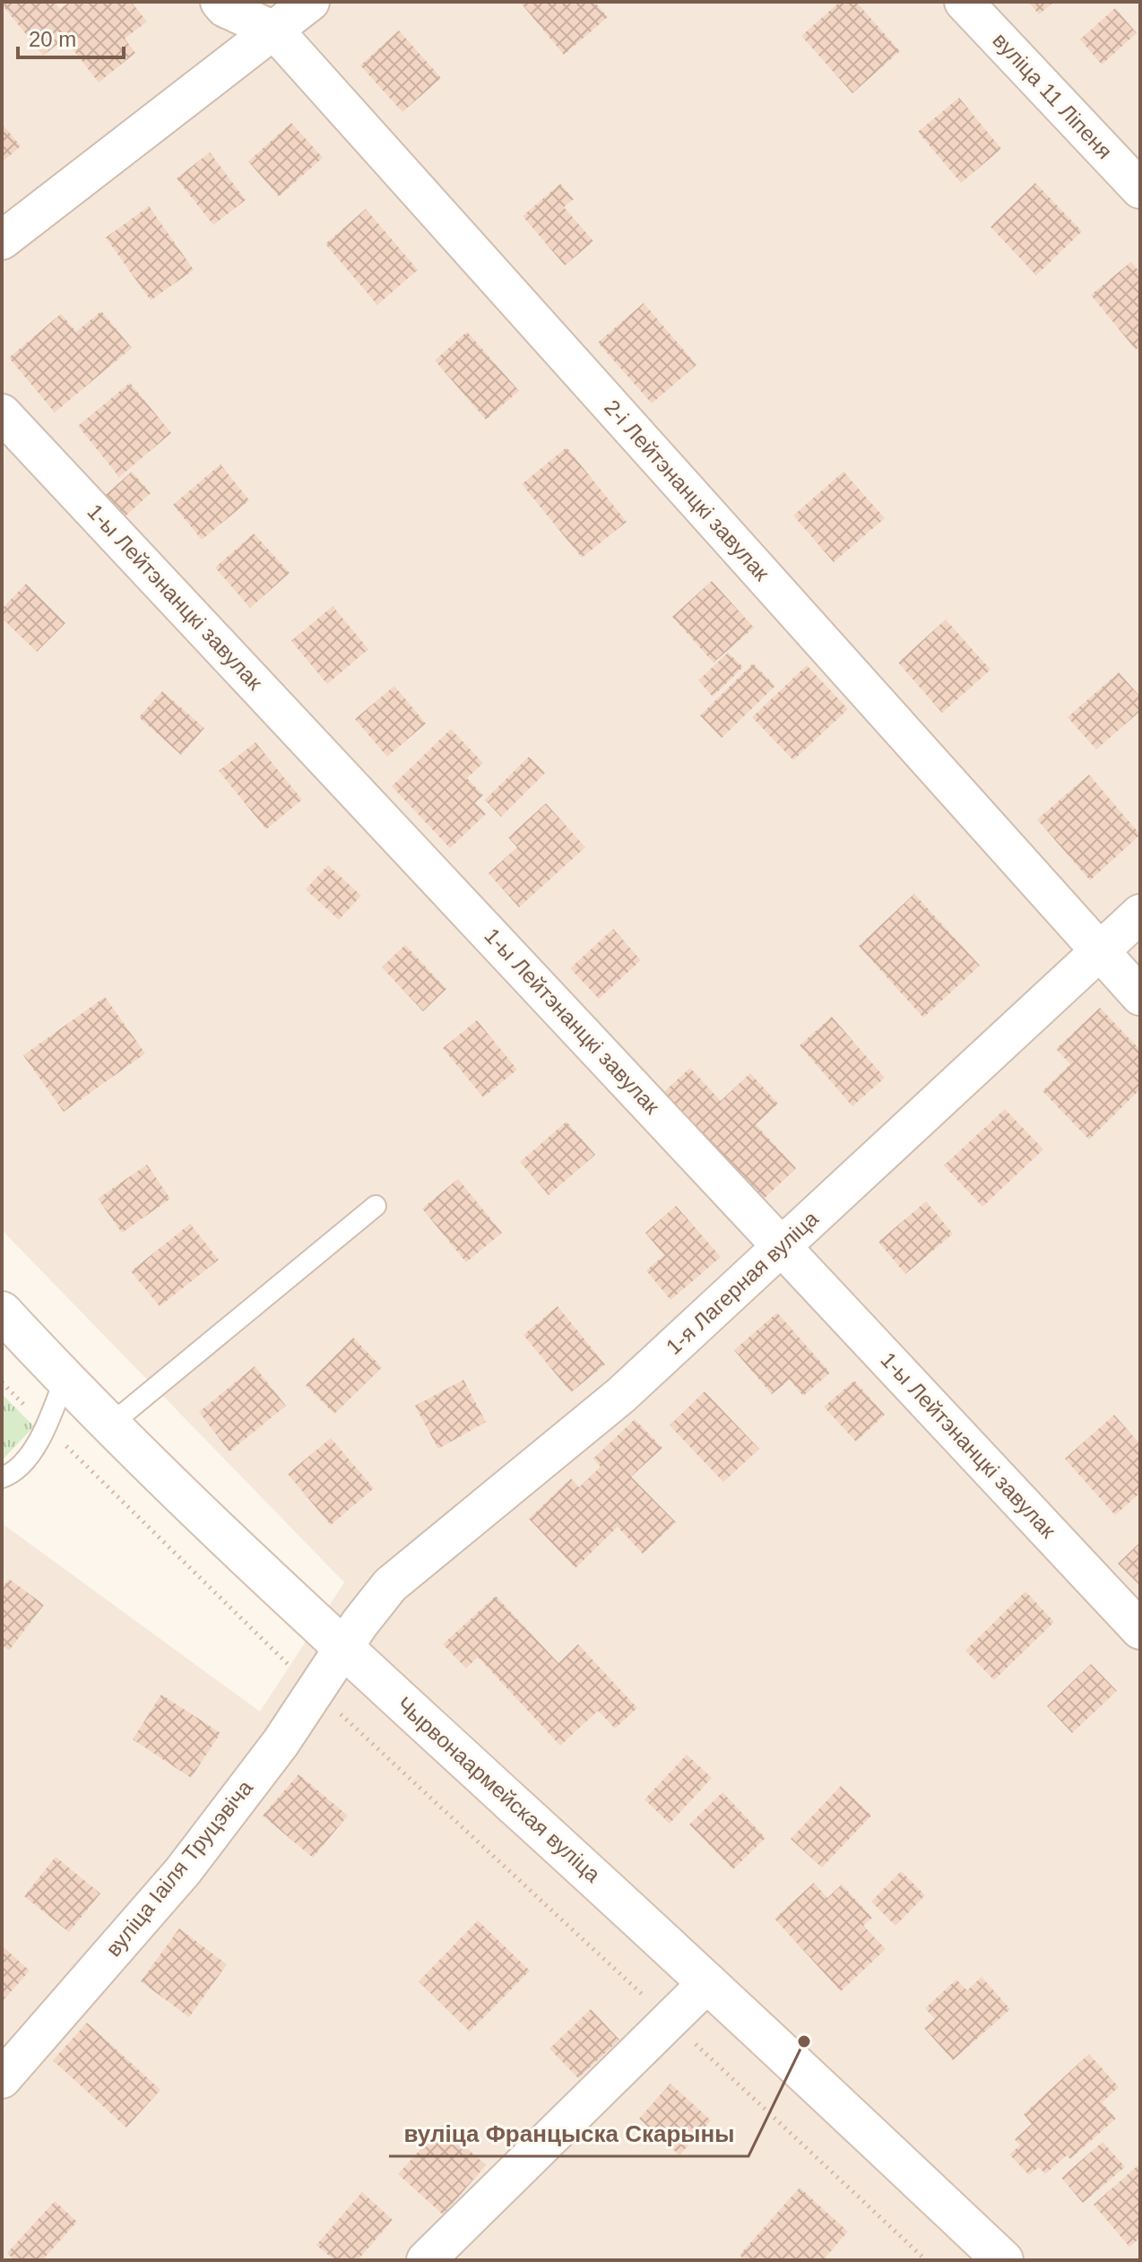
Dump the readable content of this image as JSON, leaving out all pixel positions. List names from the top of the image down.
{
  "streets": {
    "main road": ["Чырвонаармейская вуліца"],
    "street": [
      "вуліца 11 Ліпеня",
      "2-і Лейтэнанцкі завулак",
      "1-ы Лейтэнанцкі завулак",
      "1-я Лагерная вуліца",
      "вуліца Іаіля Труцэвіча"
    ]
  },
  "crossings": [
    ["2-і Лейтэнанцкі завулак", "1-я Лагерная вуліца"],
    ["1-ы Лейтэнанцкі завулак", "1-я Лагерная вуліца"],
    ["1-я Лагерная вуліца", "Чырвонаармейская вуліца"],
    ["1-я Лагерная вуліца", "вуліца Іаіля Труцэвіча"],
    ["Чырвонаармейская вуліца", "вуліца Іаіля Труцэвіча"]
  ],
  "places": ["вуліца Францыска Скарыны"],
  "scale_bar": "20 m"
}
